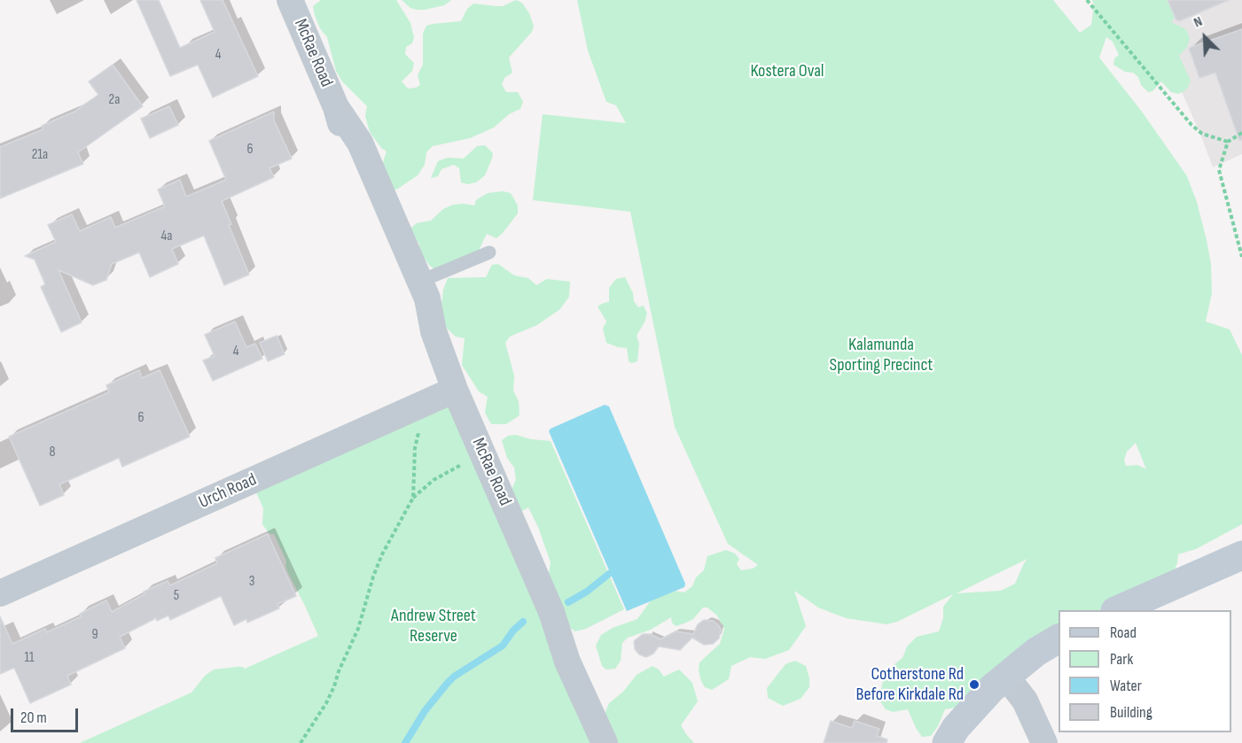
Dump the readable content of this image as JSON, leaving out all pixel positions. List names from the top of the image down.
{
  "streets": {
    "street": ["McRae Road", "Urch Road"]
  },
  "crossings": [
    ["McRae Road", "Urch Road"]
  ],
  "parks": ["Kostera Oval", "Kalamunda Sporting Precinct", "Andrew Street Reserve"],
  "places": ["Cotherstone Rd Before Kirkdale Rd"],
  "house_numbers": [
    "4",
    "2a",
    "6",
    "21a",
    "4a",
    "4",
    "6",
    "8",
    "3",
    "5",
    "9",
    "11"
  ],
  "legend": [
    "Road",
    "Park",
    "Water",
    "Building"
  ],
  "scale_bar": "20 m",
  "north": "top left"
}
